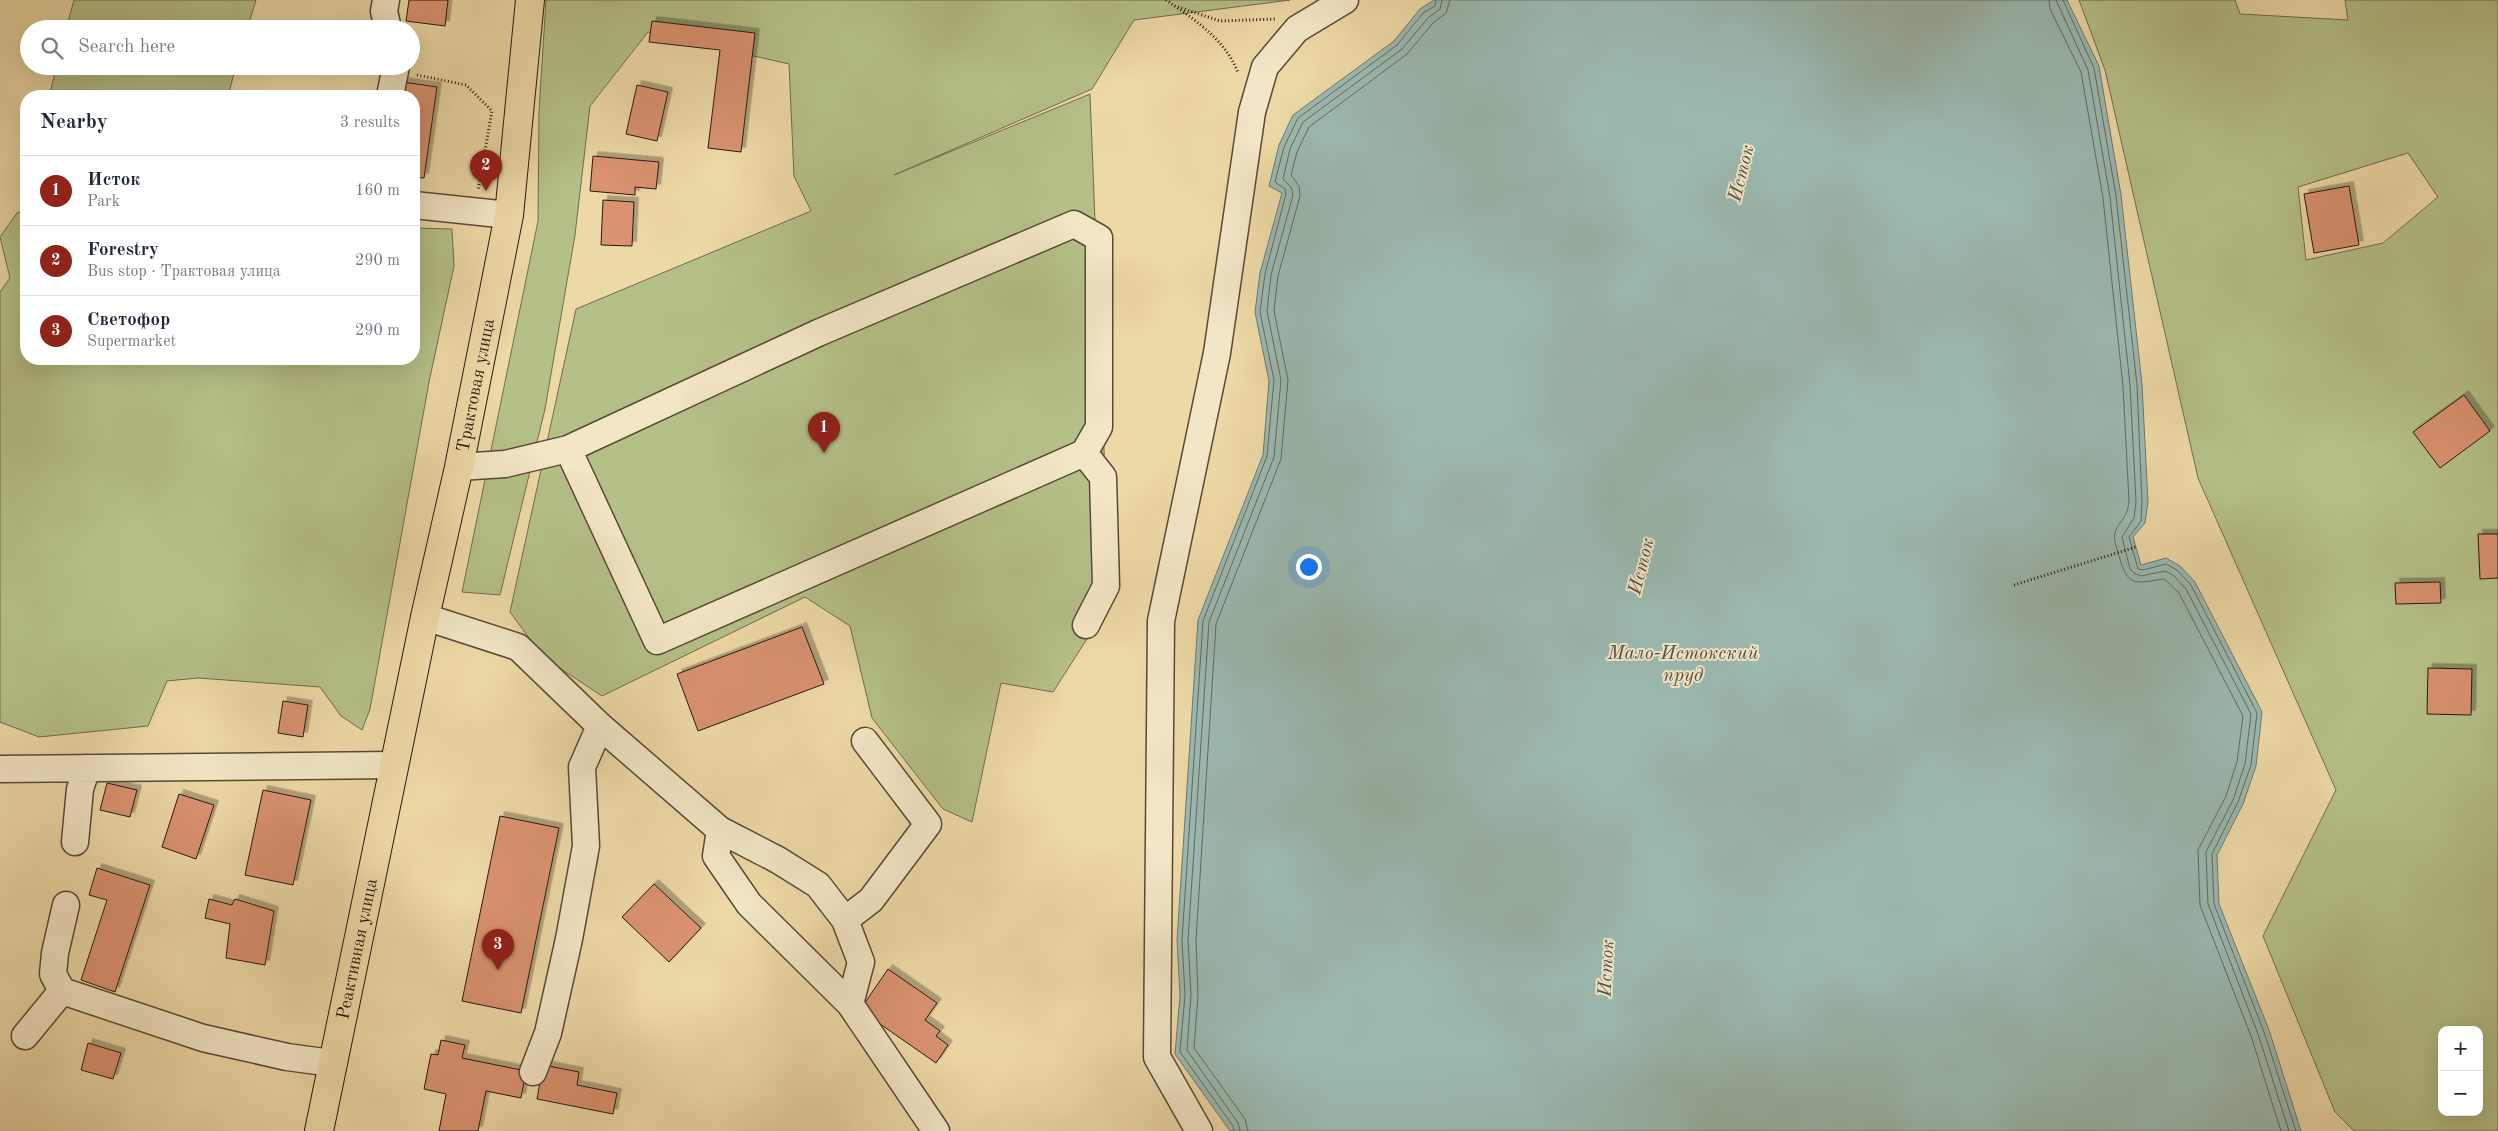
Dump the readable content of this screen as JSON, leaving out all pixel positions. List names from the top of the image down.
{
  "streets": {
    "main road": ["Трактовая улица", "Реактивная улица"]
  },
  "crossings": [
    ["Трактовая улица", "Реактивная улица"]
  ],
  "water": ["Исток", "Мало-Истокский пруд"],
  "page": {
    "search": "Search here",
    "heading": ["Nearby", "3 results"],
    "pins": ["2", "1", "3"],
    "list": [
      {
        "mark": "1",
        "name": "Исток",
        "note": "Park",
        "value": "160 m"
      },
      {
        "mark": "2",
        "name": "Forestry",
        "note": "Bus stop · Трактовая улица",
        "value": "290 m"
      },
      {
        "mark": "3",
        "name": "Светофор",
        "note": "Supermarket",
        "value": "290 m"
      }
    ],
    "map_buttons": ["+", "−"]
  }
}
